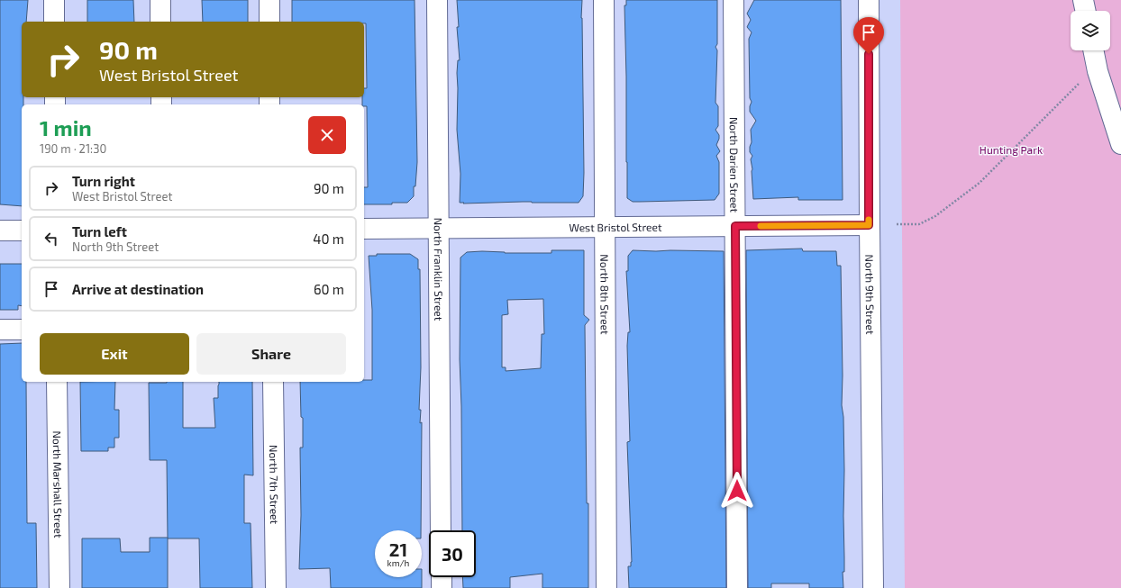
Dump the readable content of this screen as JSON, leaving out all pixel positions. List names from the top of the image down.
{
  "streets": {
    "street": [
      "North Darien Street",
      "West Bristol Street",
      "North Franklin Street",
      "North 8th Street",
      "North 9th Street",
      "North Marshall Street",
      "North 7th Street"
    ]
  },
  "crossings": [
    ["North Darien Street", "West Bristol Street"],
    ["West Bristol Street", "North Franklin Street"],
    ["West Bristol Street", "North 8th Street"],
    ["West Bristol Street", "North 9th Street"]
  ],
  "parks": ["Hunting Park"],
  "page": {
    "turn": ["90 m", "West Bristol Street"],
    "heading": ["1 min", "190 m · 21:30"],
    "list": [
      {
        "name": "Turn right",
        "note": "West Bristol Street",
        "value": "90 m"
      },
      {
        "name": "Turn left",
        "note": "North 9th Street",
        "value": "40 m"
      },
      {
        "name": "Arrive at destination",
        "value": "60 m"
      }
    ],
    "buttons": ["Exit", "Share"],
    "speed": "21 km/h",
    "limit": "30"
  }
}
